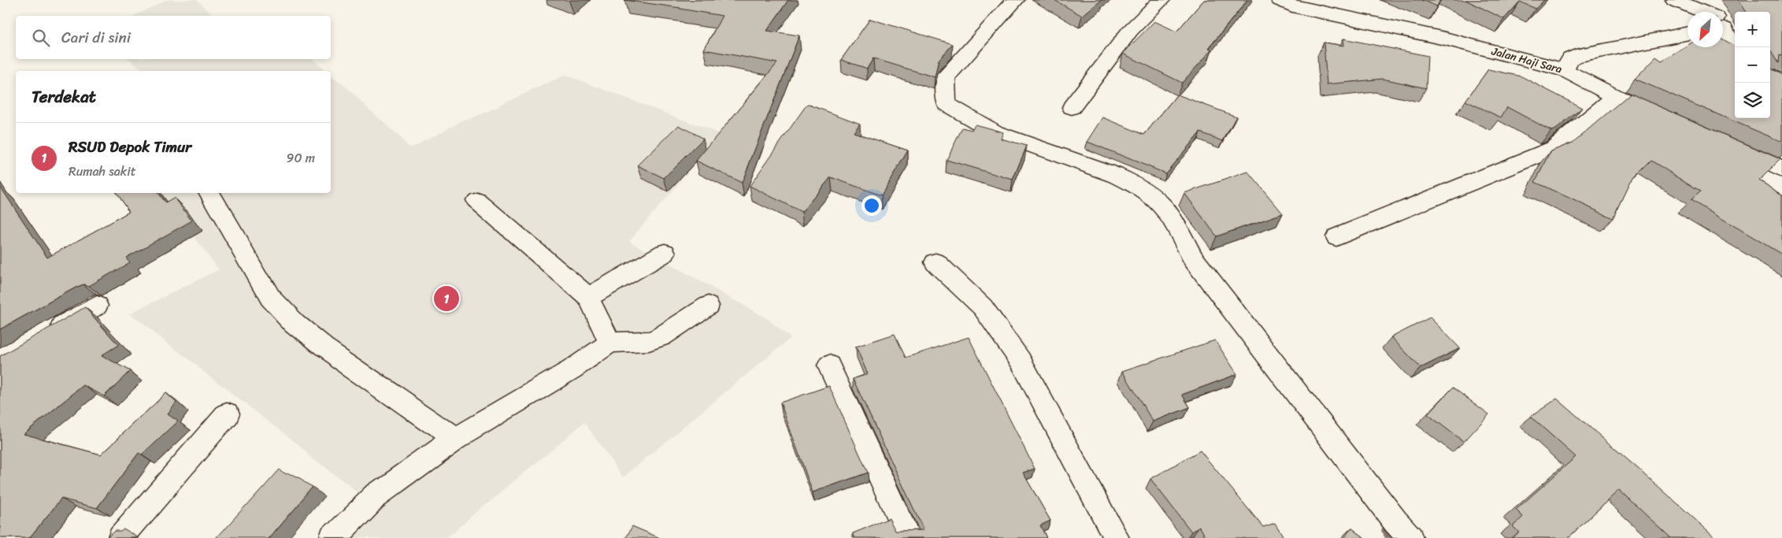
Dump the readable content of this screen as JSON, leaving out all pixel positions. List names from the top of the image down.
{
  "streets": {
    "street": ["Jalan Haji Sara"]
  },
  "north": "bottom left",
  "page": {
    "map_buttons": ["+", "−"],
    "search": "Cari di sini",
    "heading": "Terdekat",
    "list": [
      {
        "mark": "1",
        "name": "RSUD Depok Timur",
        "note": "Rumah sakit",
        "value": "90 m"
      }
    ],
    "pins": "1"
  }
}
